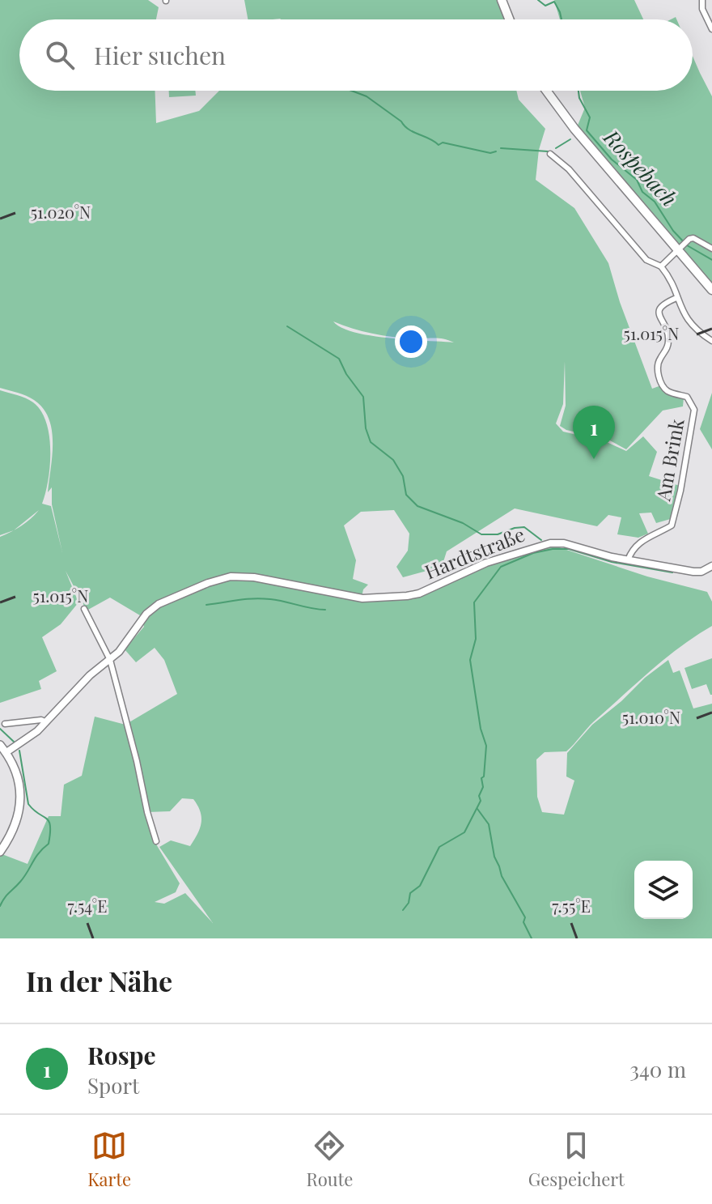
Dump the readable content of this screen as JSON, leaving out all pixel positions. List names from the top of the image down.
{
  "streets": {
    "street": ["Am Brink", "Hardtstraße"]
  },
  "crossings": [
    ["Am Brink", "Hardtstraße"]
  ],
  "water": ["Rospebach"],
  "page": {
    "search": "Hier suchen",
    "pins": "1",
    "heading": "In der Nähe",
    "list": [
      {
        "mark": "1",
        "name": "Rospe",
        "note": "Sport",
        "value": "340 m"
      }
    ],
    "nav": ["Karte", "Route", "Gespeichert"]
  },
  "coordinates": [
    "51.020°N",
    "51.015°N",
    "51.010°N",
    "7.54°E",
    "7.55°E"
  ]
}
